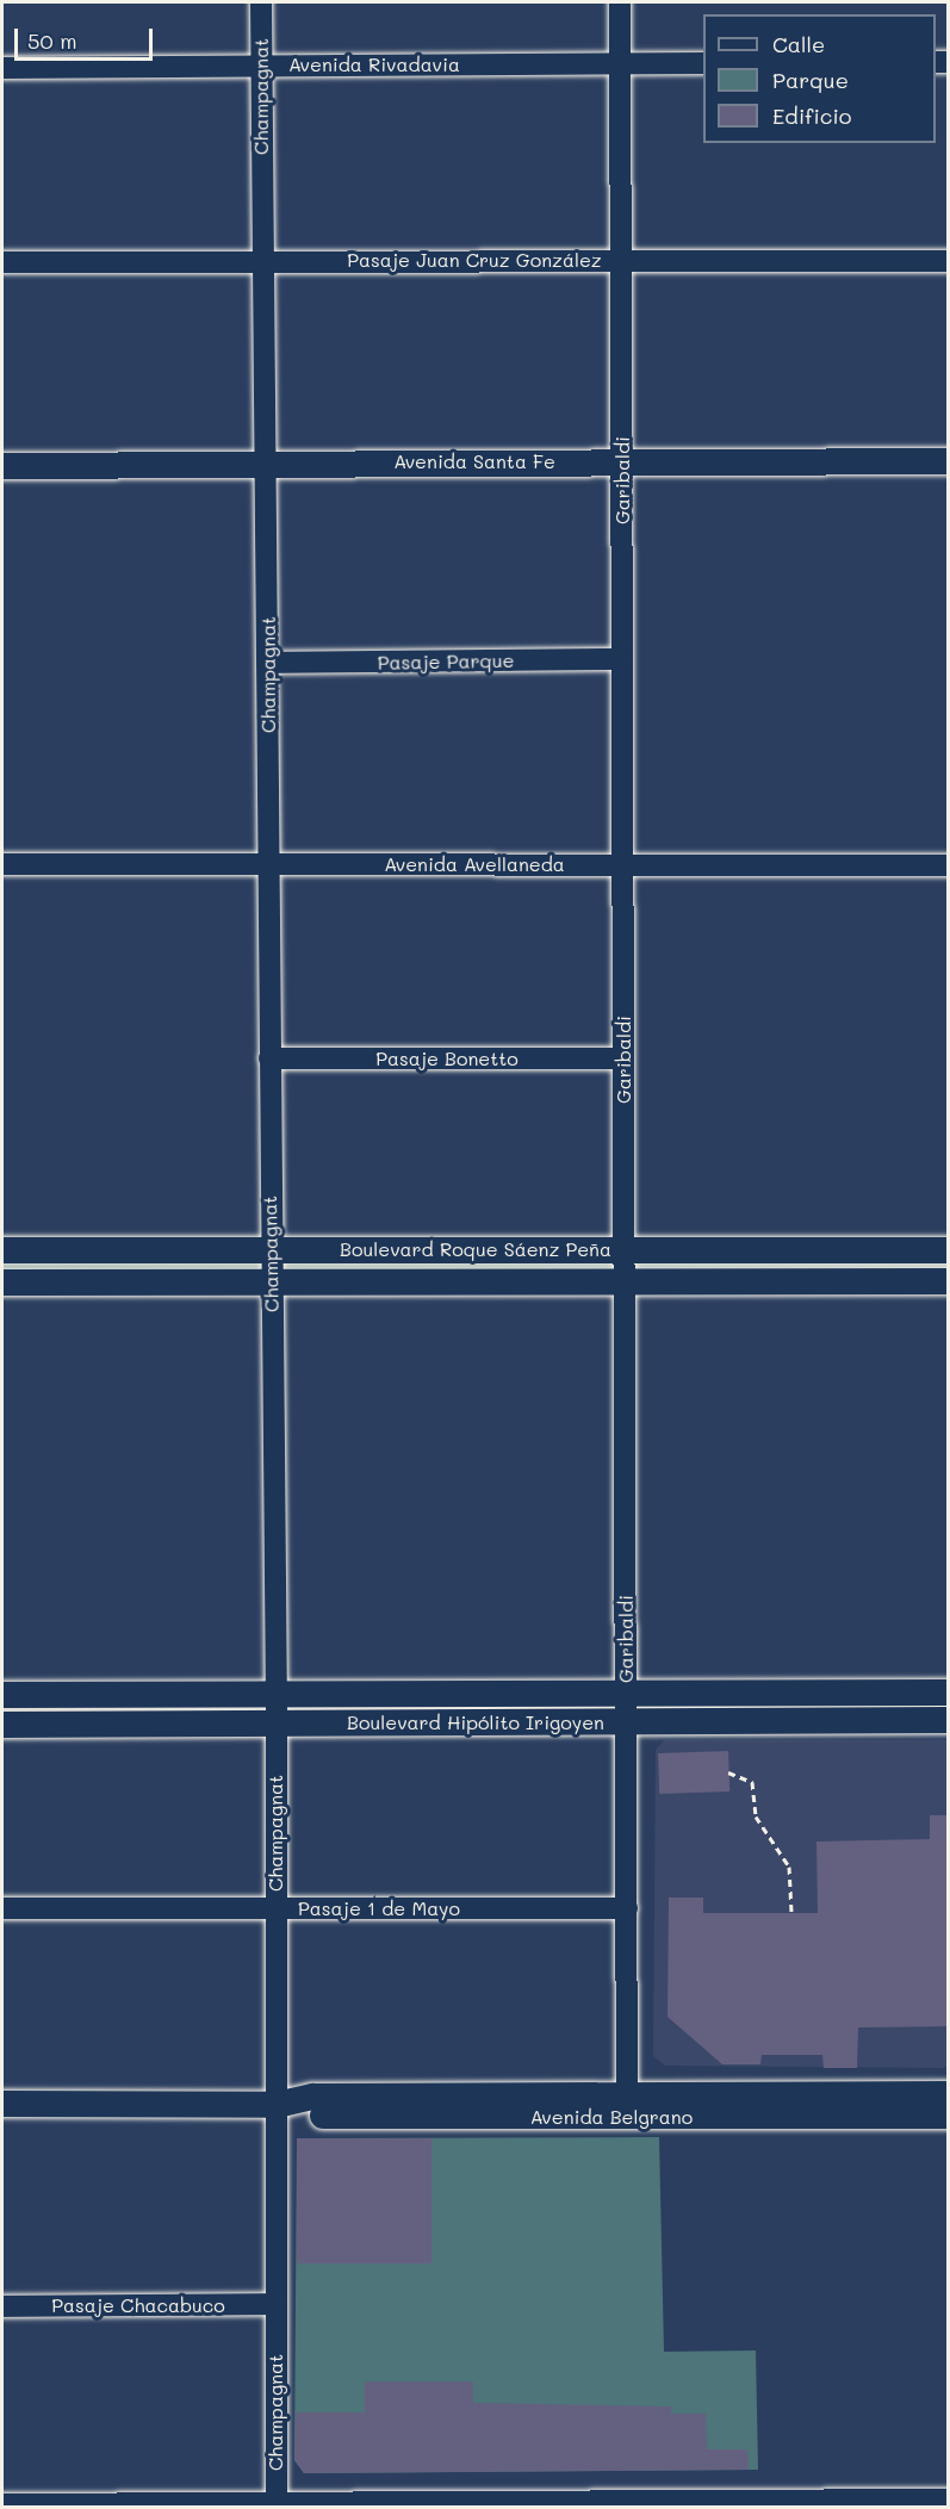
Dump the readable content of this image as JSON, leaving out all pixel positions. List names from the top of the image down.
{
  "streets": {
    "street": [
      "Avenida Rivadavia",
      "Champagnat",
      "Pasaje Juan Cruz González",
      "Avenida Santa Fe",
      "Garibaldi",
      "Pasaje Parque",
      "Avenida Avellaneda",
      "Pasaje Bonetto",
      "Boulevard Roque Sáenz Peña",
      "Boulevard Hipólito Irigoyen",
      "Pasaje 1 de Mayo",
      "Avenida Belgrano",
      "Pasaje Chacabuco"
    ]
  },
  "crossings": [
    ["Avenida Rivadavia", "Champagnat"],
    ["Avenida Rivadavia", "Garibaldi"],
    ["Champagnat", "Pasaje Juan Cruz González"],
    ["Champagnat", "Avenida Santa Fe"],
    ["Champagnat", "Pasaje Parque"],
    ["Champagnat", "Avenida Avellaneda"],
    ["Champagnat", "Pasaje Bonetto"],
    ["Champagnat", "Boulevard Roque Sáenz Peña"],
    ["Champagnat", "Boulevard Hipólito Irigoyen"],
    ["Champagnat", "Pasaje 1 de Mayo"],
    ["Champagnat", "Avenida Belgrano"],
    ["Champagnat", "Pasaje Chacabuco"],
    ["Pasaje Juan Cruz González", "Garibaldi"],
    ["Avenida Santa Fe", "Garibaldi"],
    ["Garibaldi", "Pasaje Parque"],
    ["Garibaldi", "Avenida Avellaneda"],
    ["Garibaldi", "Pasaje Bonetto"],
    ["Garibaldi", "Boulevard Roque Sáenz Peña"],
    ["Garibaldi", "Boulevard Hipólito Irigoyen"],
    ["Garibaldi", "Pasaje 1 de Mayo"],
    ["Garibaldi", "Avenida Belgrano"]
  ],
  "legend": ["Calle", "Parque", "Edificio"],
  "scale_bar": "50 m"
}
